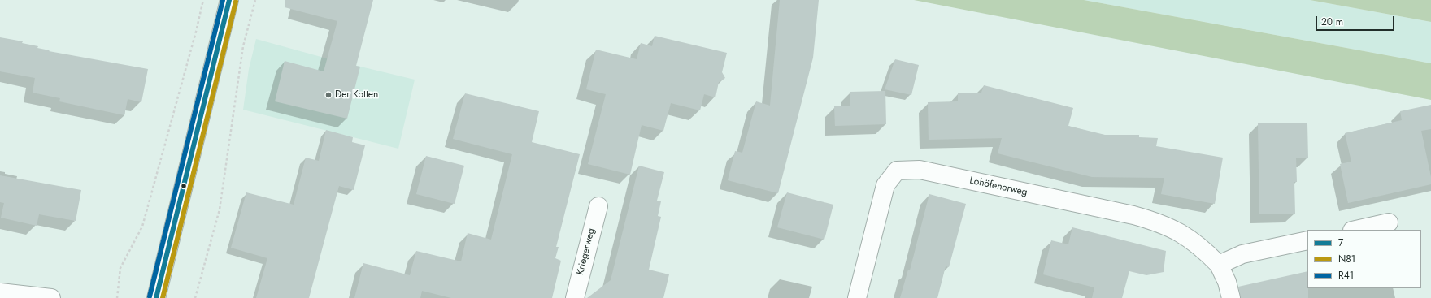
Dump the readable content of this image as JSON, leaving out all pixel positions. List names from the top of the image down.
{
  "streets": {
    "street": ["Lohöfenerweg", "Kriegerweg"]
  },
  "places": ["Der Kotten"],
  "lines": ["transit line 7", "transit line R41", "transit line N81"],
  "legend": ["7", "N81", "R41"],
  "scale_bar": "20 m"
}
